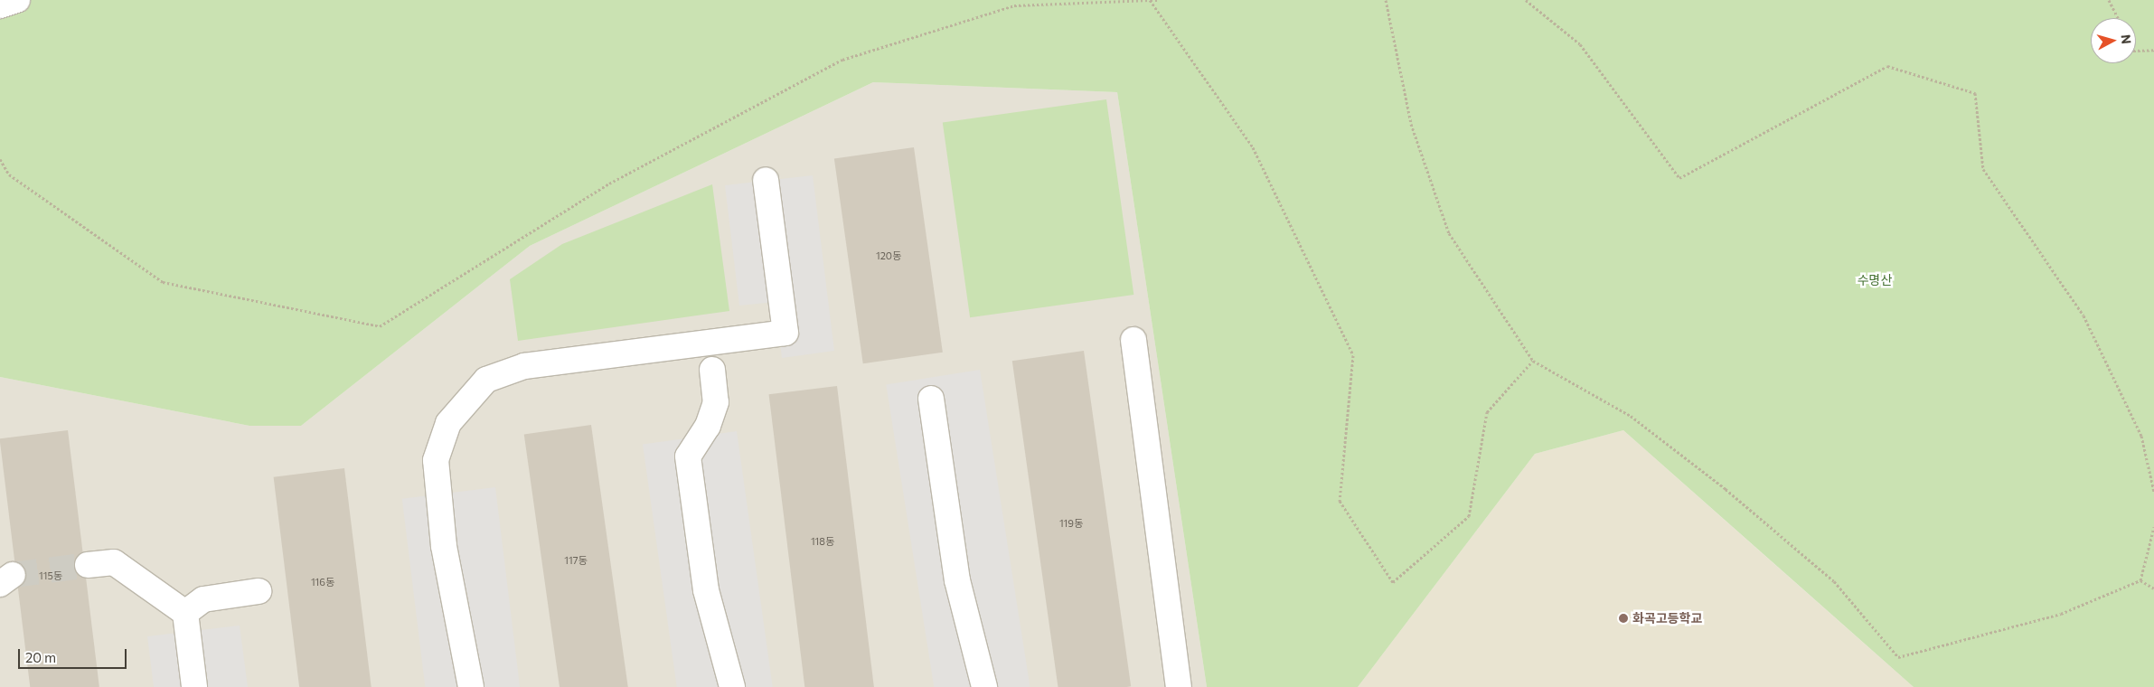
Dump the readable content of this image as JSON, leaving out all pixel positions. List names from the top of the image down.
{
  "parks": ["수명산"],
  "places": ["화곡고등학교"],
  "house_numbers": [
    "120동",
    "119동",
    "118동",
    "117동",
    "115동",
    "116동"
  ],
  "scale_bar": "20 m",
  "north": "right"
}
